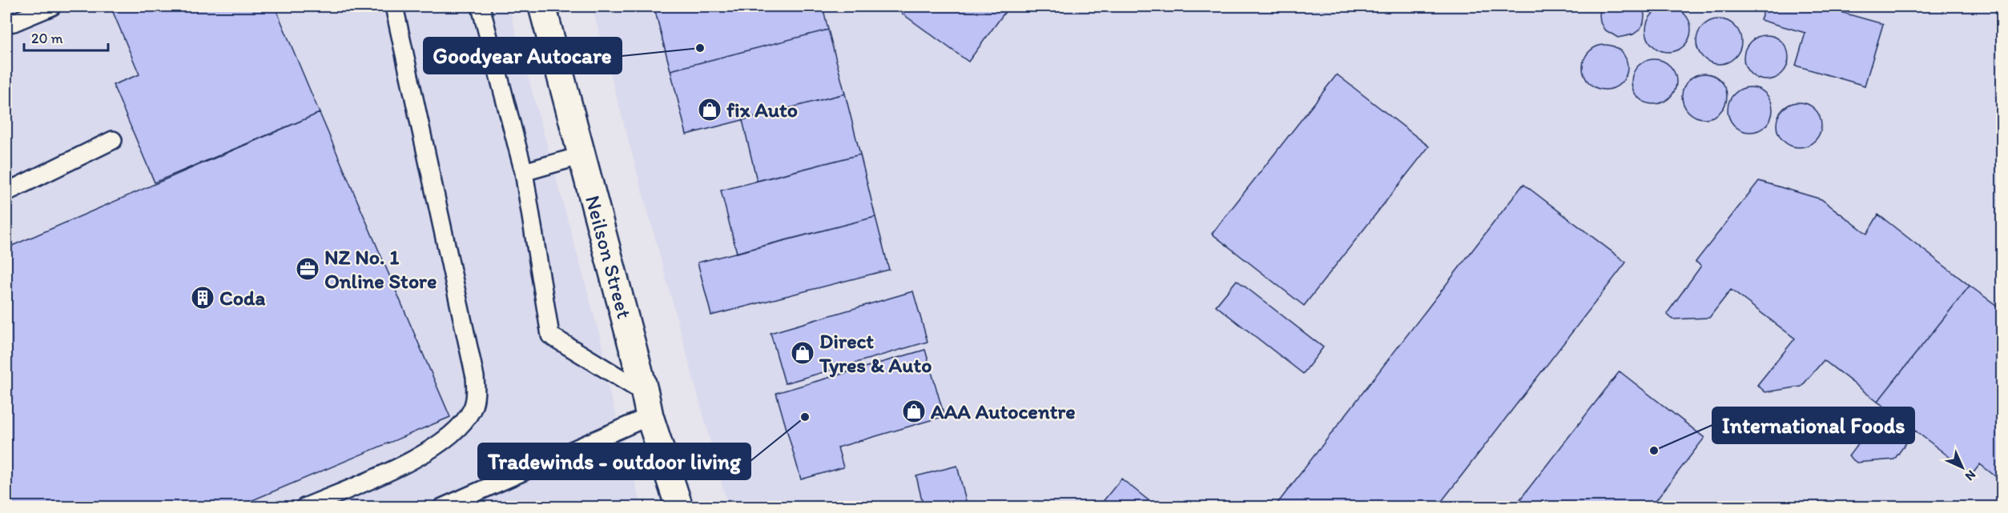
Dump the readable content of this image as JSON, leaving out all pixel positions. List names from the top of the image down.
{
  "streets": {
    "main road": ["Neilson Street"]
  },
  "places": {
    "other": ["Goodyear Autocare", "Tradewinds - outdoor living", "International Foods"],
    "shop": ["fix Auto", "Direct Tyres & Auto", "AAA Autocentre"],
    "office": ["NZ No. 1 Online Store"],
    "building": ["Coda"]
  },
  "scale_bar": "20 m",
  "north": "bottom right"
}
